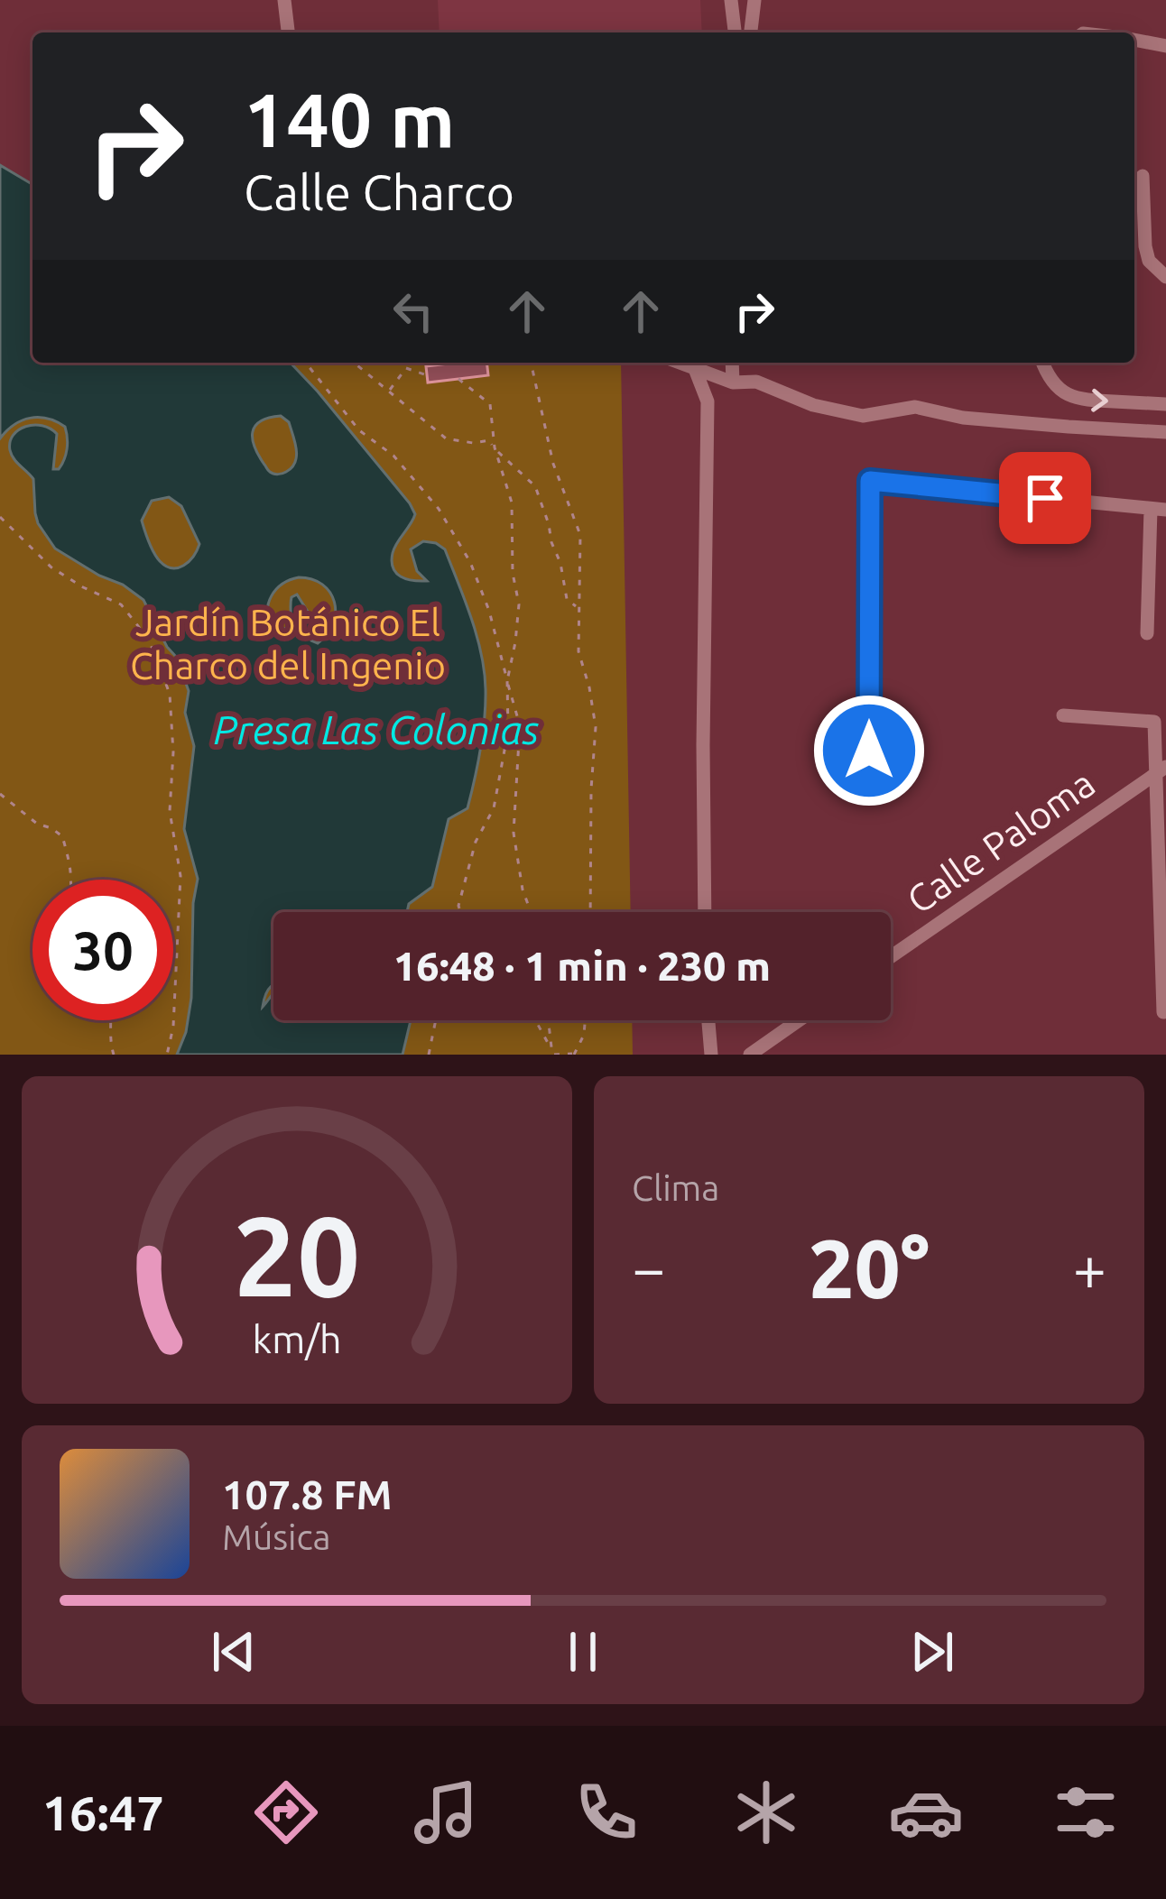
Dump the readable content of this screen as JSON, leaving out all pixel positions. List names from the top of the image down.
{
  "streets": {
    "street": ["Calle Paloma"]
  },
  "water": ["Presa Las Colonias"],
  "parks": ["Jardín Botánico El Charco del Ingenio"],
  "page": {
    "turn": ["140 m", "Calle Charco"],
    "limit": "30",
    "trip": "16:48 · 1 min · 230 m",
    "tile": "Clima",
    "heat": ["−", "20°", "+"],
    "song": ["107.8 FM", "Música"],
    "tabs": "16:47",
    "gauge": ["20", "km/h"]
  }
}
